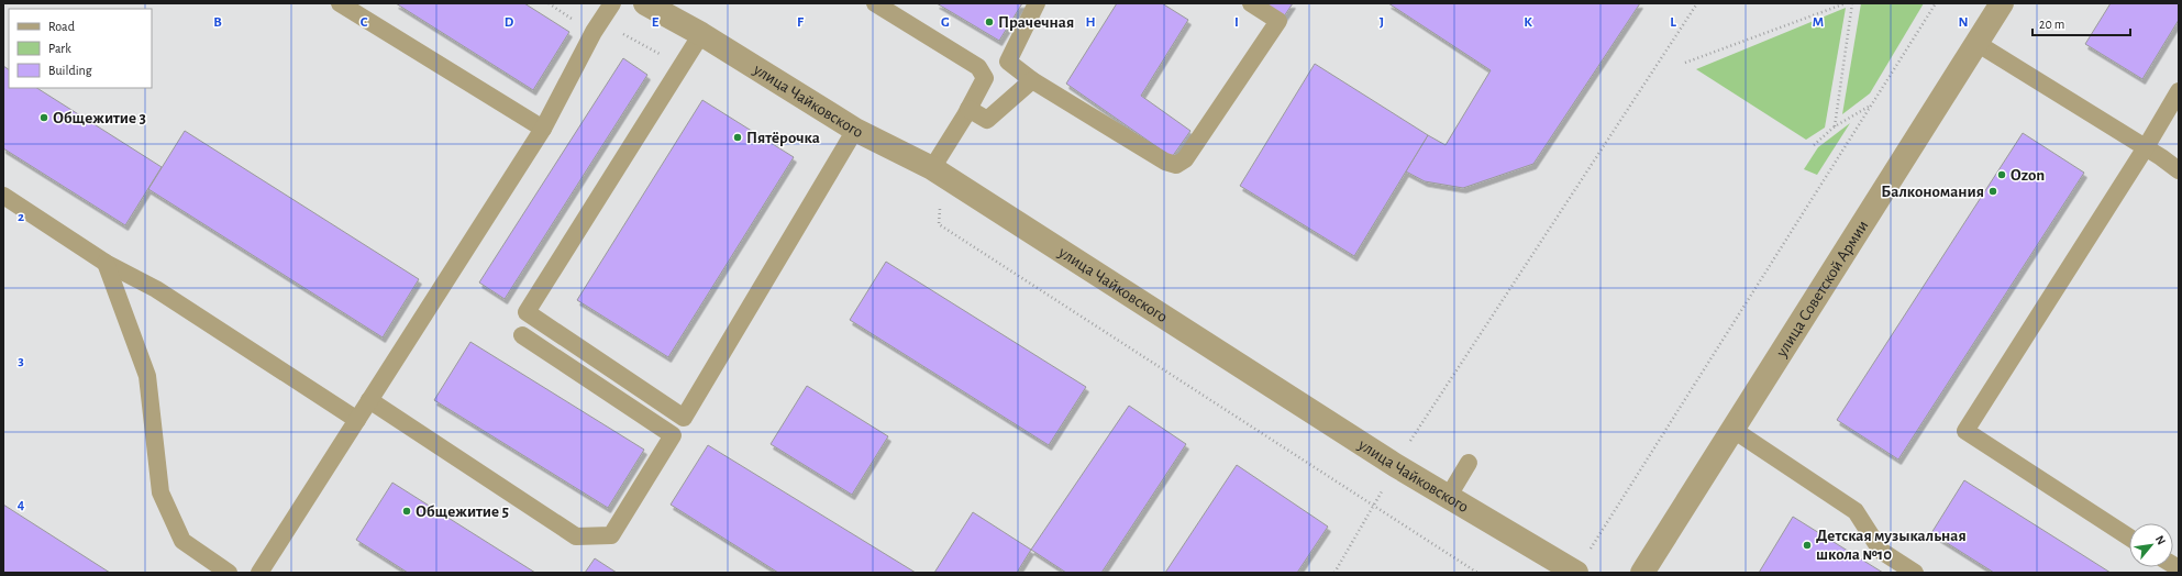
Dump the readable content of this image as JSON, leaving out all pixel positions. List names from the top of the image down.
{
  "streets": {
    "street": ["улица Чайковского", "улица Советской Армии"]
  },
  "places": [
    "Прачечная",
    "Общежитие 3",
    "Пятёрочка",
    "Ozon",
    "Балкономания",
    "Общежитие 5",
    "Детская музыкальная школа №10"
  ],
  "legend": ["Road", "Park", "Building"],
  "scale_bar": "20 m",
  "north": "top right",
  "grid": {
    "columns": [
      "B",
      "C",
      "D",
      "E",
      "F",
      "G",
      "H",
      "I",
      "J",
      "K",
      "L",
      "M",
      "N"
    ],
    "rows": ["2", "3", "4"]
  }
}
